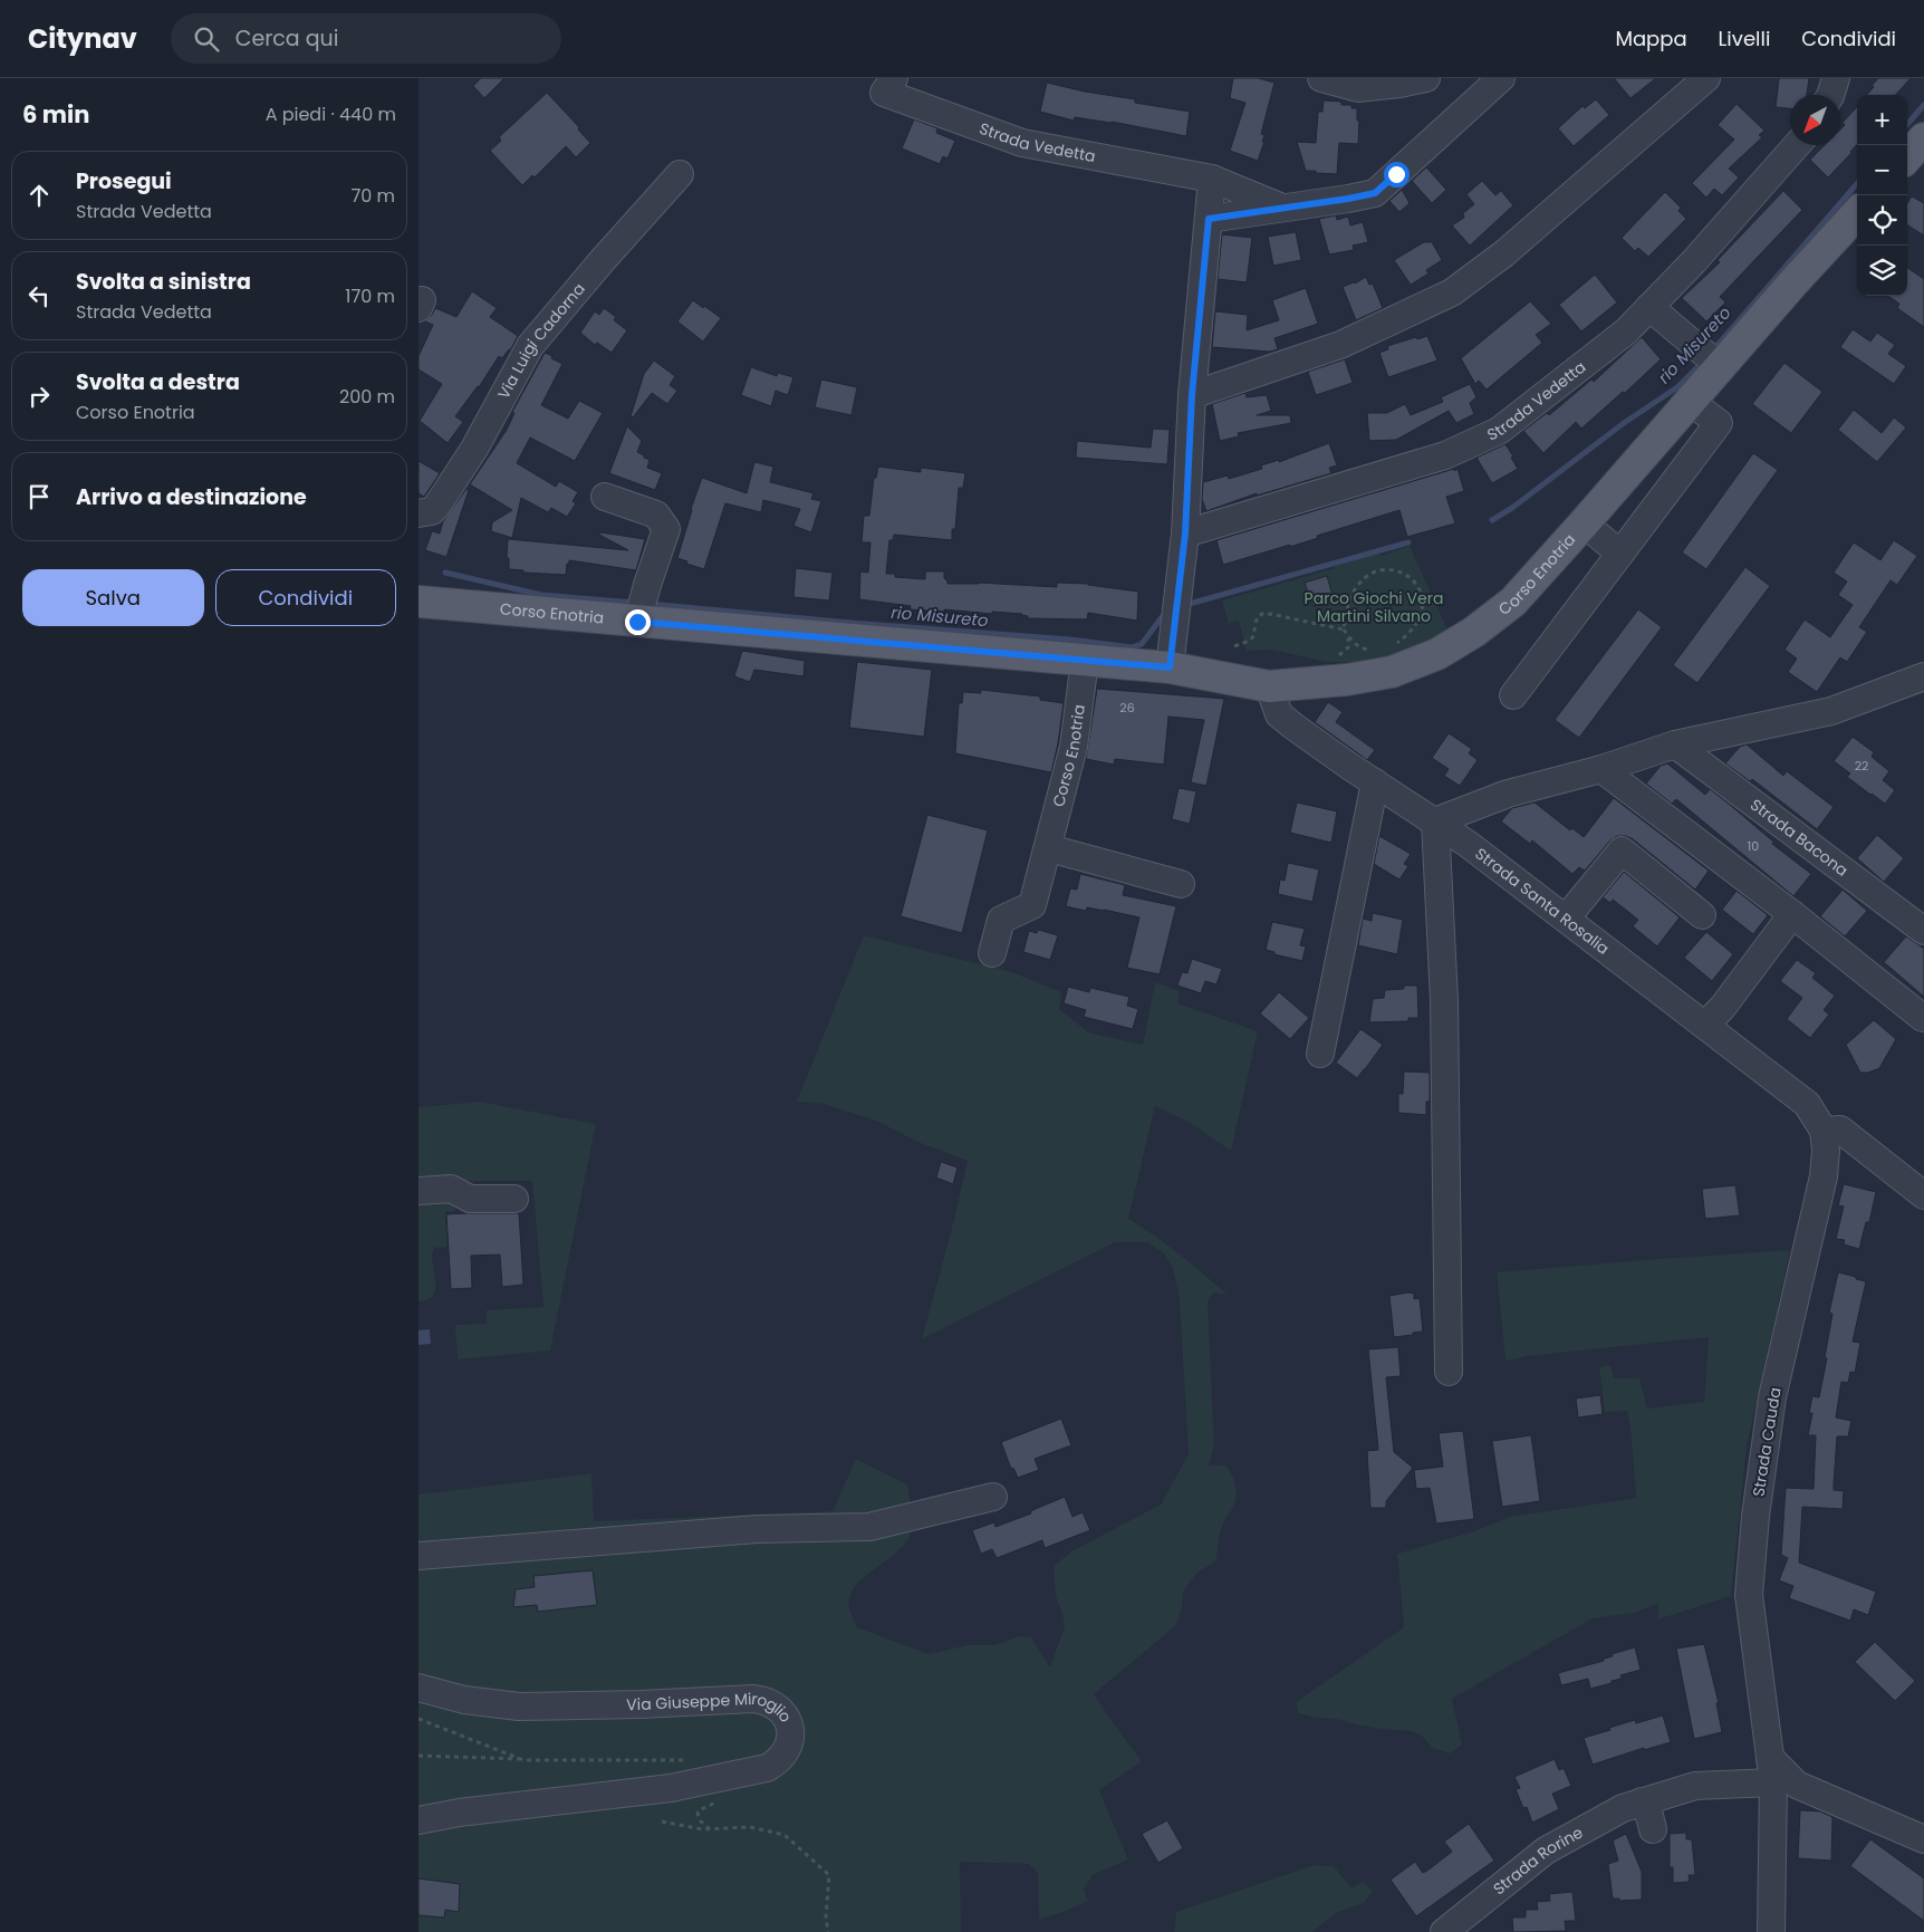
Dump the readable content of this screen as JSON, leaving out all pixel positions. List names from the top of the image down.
{
  "streets": {
    "main road": ["Corso Enotria"],
    "street": [
      "Strada Vedetta",
      "Via Luigi Cadorna",
      "Strada Bacona",
      "Strada Santa Rosalia",
      "Strada Cauda",
      "Via Giuseppe Miroglio",
      "Strada Rorine"
    ]
  },
  "crossings": [
    ["Corso Enotria", "Strada Santa Rosalia"],
    ["Strada Santa Rosalia", "Strada Cauda"],
    ["Strada Cauda", "Strada Rorine"]
  ],
  "water": ["rio Misureto"],
  "parks": ["Parco Giochi Vera Martini Silvano"],
  "house_numbers": ["26", "22", "10"],
  "north": "bottom left",
  "page": {
    "header": "Citynav",
    "search": "Cerca qui",
    "nav": ["Mappa", "Livelli", "Condividi"],
    "heading": ["6 min", "A piedi · 440 m"],
    "map_buttons": ["+", "−"],
    "list": [
      ["Prosegui", "Strada Vedetta", "70 m"],
      ["Svolta a sinistra", "Strada Vedetta", "170 m"],
      ["Svolta a destra", "Corso Enotria", "200 m"],
      "Arrivo a destinazione"
    ],
    "buttons": ["Salva", "Condividi"]
  }
}
